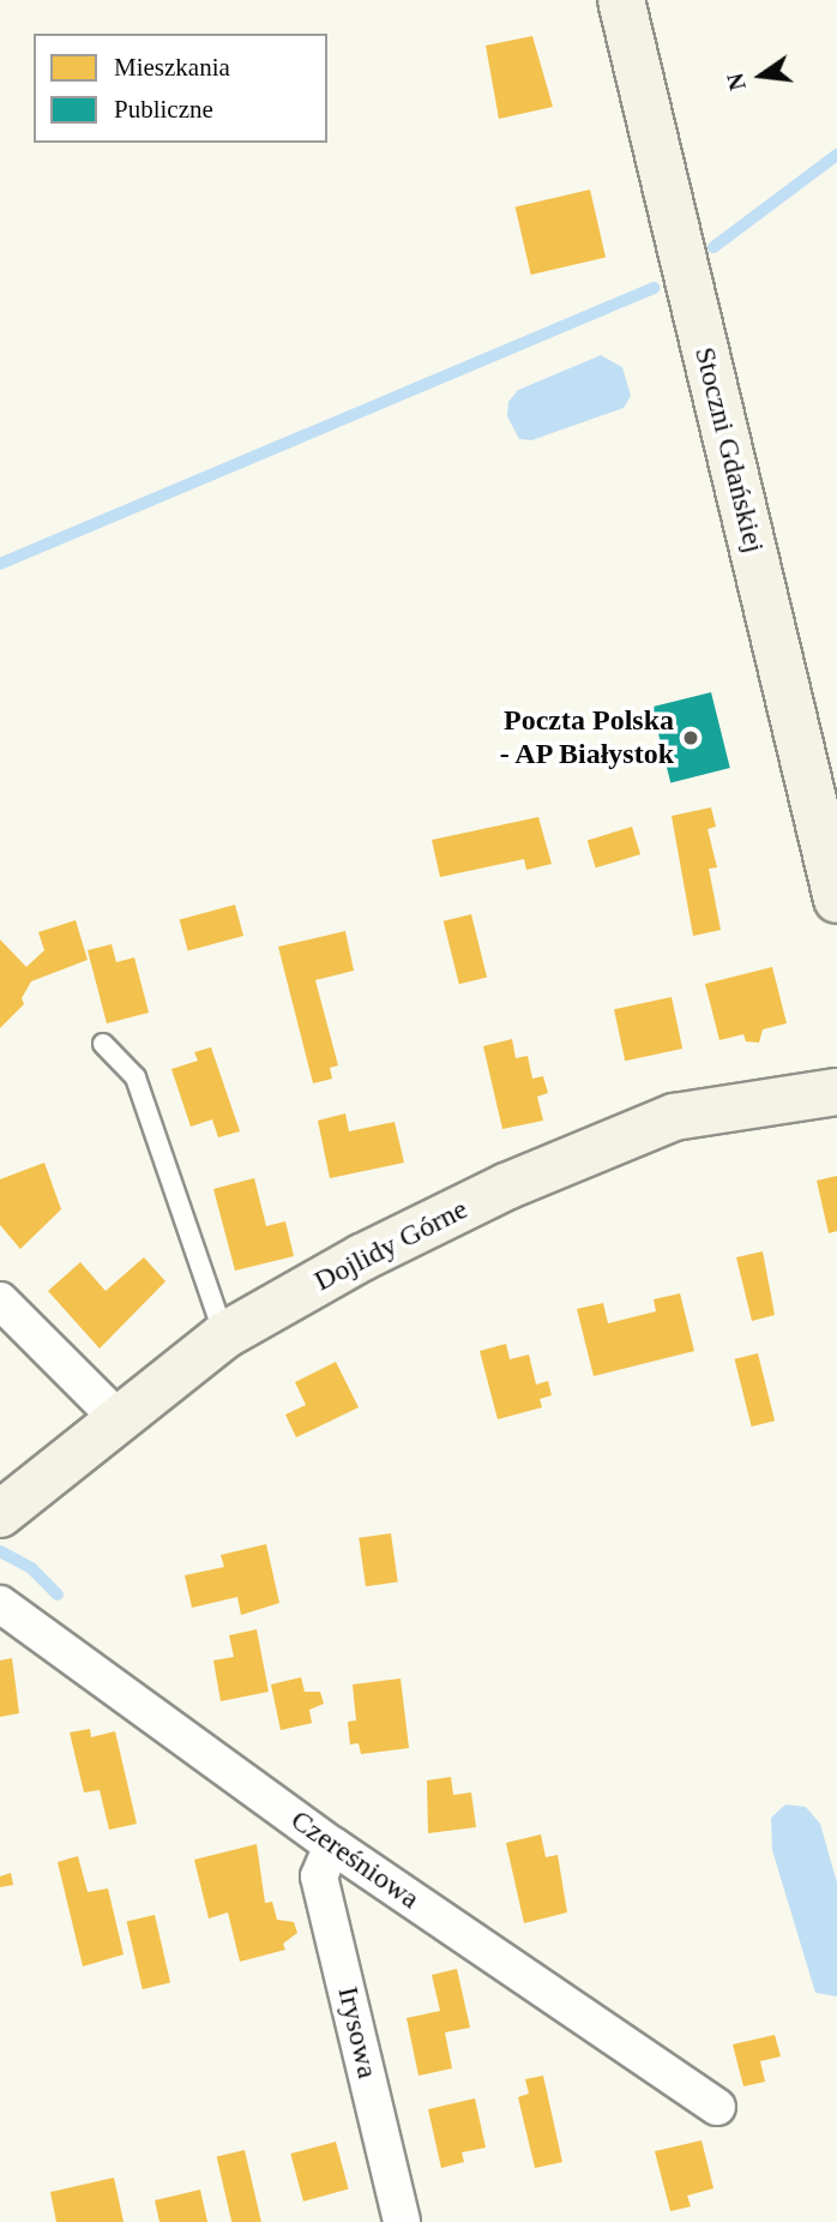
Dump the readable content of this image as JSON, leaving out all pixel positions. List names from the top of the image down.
{
  "streets": {
    "street": [
      "Stoczni Gdańskiej",
      "Dojlidy Górne",
      "Czereśniowa",
      "Irysowa"
    ]
  },
  "crossings": [
    ["Czereśniowa", "Irysowa"]
  ],
  "places": ["Poczta Polska - AP Białystok"],
  "legend": ["Mieszkania", "Publiczne"],
  "north": "left"
}
